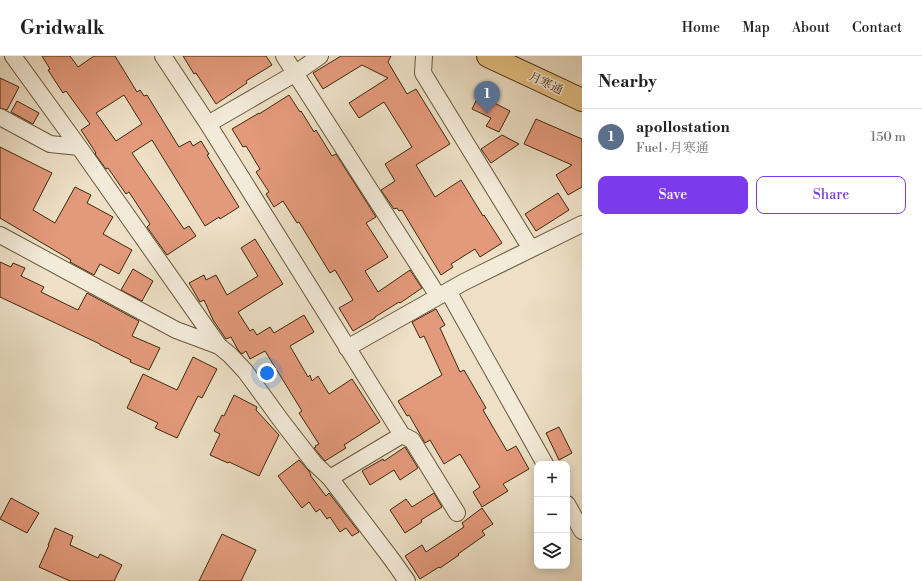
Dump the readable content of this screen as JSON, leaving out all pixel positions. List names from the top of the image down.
{
  "streets": {
    "highway": ["月寒通"]
  },
  "page": {
    "header": "Gridwalk",
    "nav": [
      "Home",
      "Map",
      "About",
      "Contact"
    ],
    "heading": "Nearby",
    "pins": "1",
    "list": [
      {
        "mark": "1",
        "name": "apollostation",
        "note": "Fuel · 月寒通",
        "value": "150 m"
      }
    ],
    "buttons": ["Save", "Share"],
    "map_buttons": ["+", "−"]
  }
}
